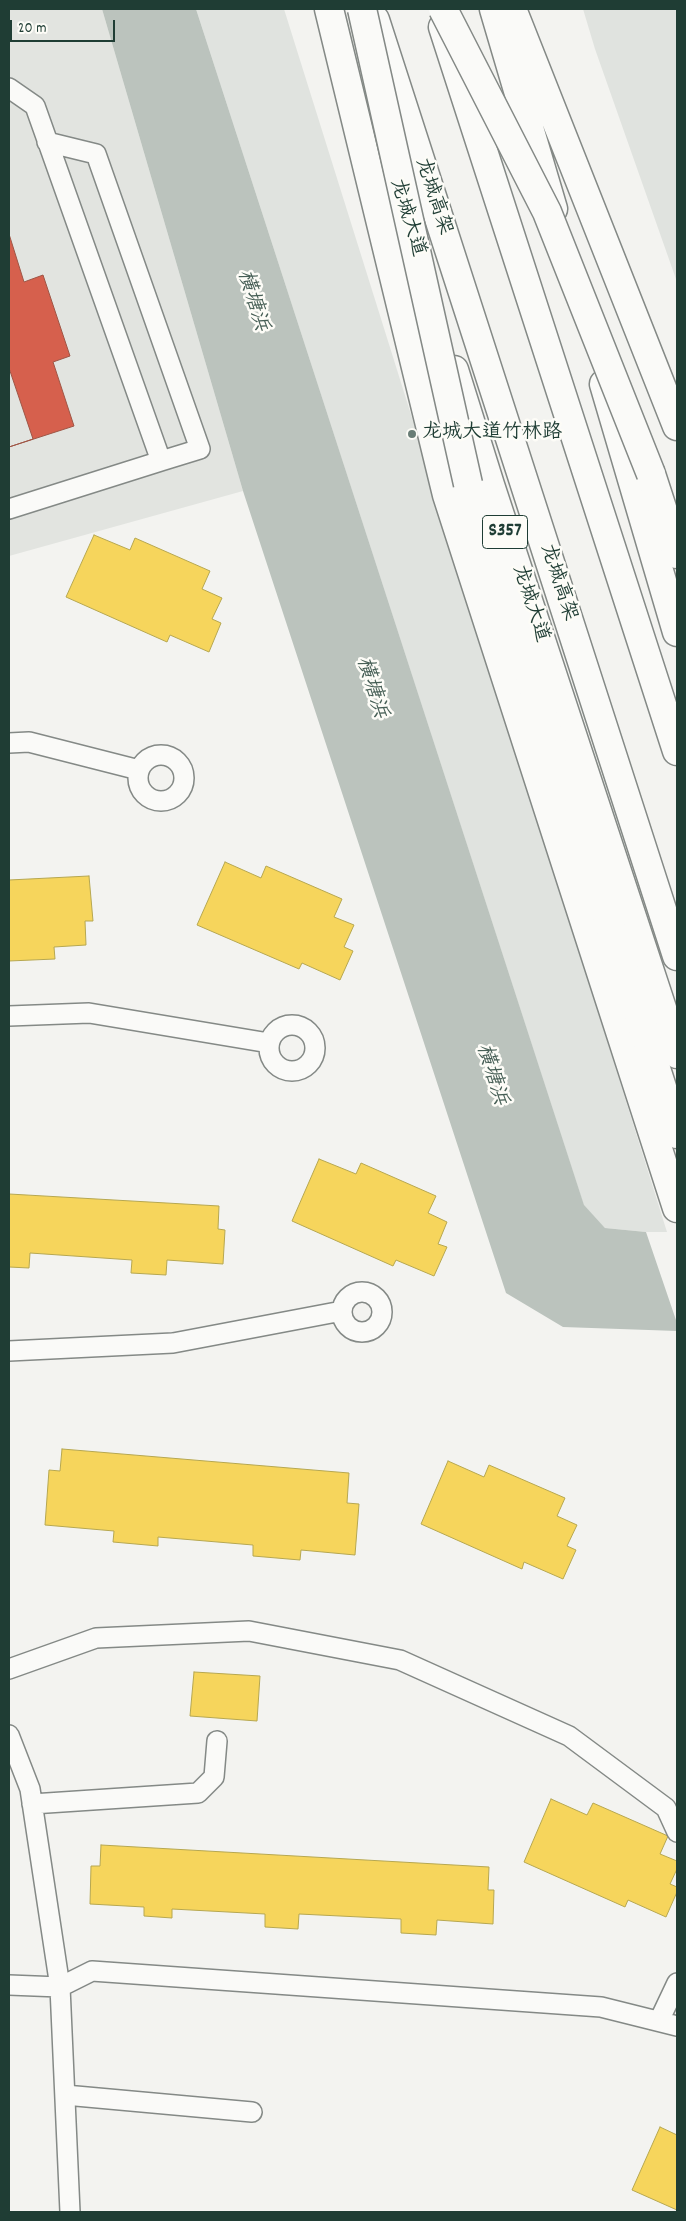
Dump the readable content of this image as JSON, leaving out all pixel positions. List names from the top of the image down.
{
  "streets": {
    "main road": ["龙城高架", "龙城大道", "S357"]
  },
  "water": ["横塘浜"],
  "places": ["龙城大道竹林路"],
  "scale_bar": "20 m"
}
